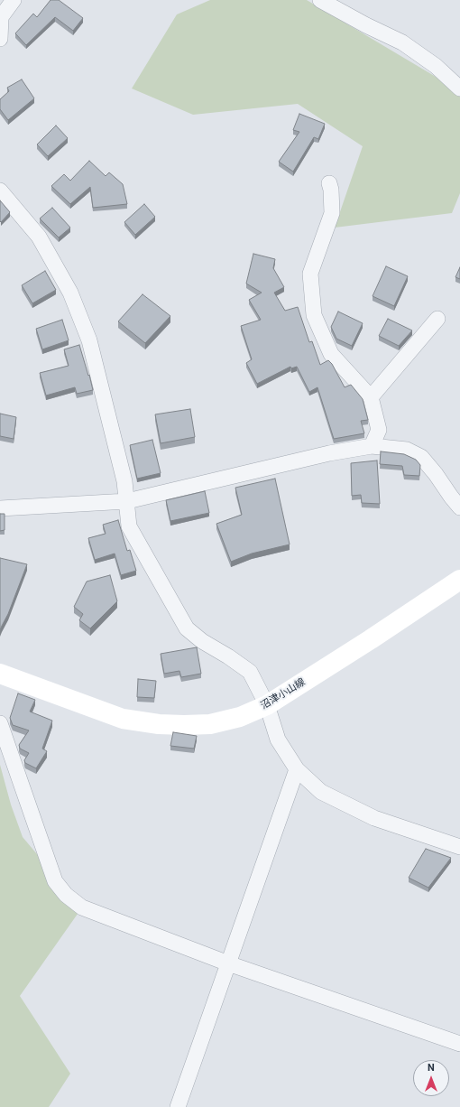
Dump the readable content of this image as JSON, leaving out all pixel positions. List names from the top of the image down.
{
  "streets": {
    "main road": ["沼津小山線"]
  },
  "north": "top"
}
